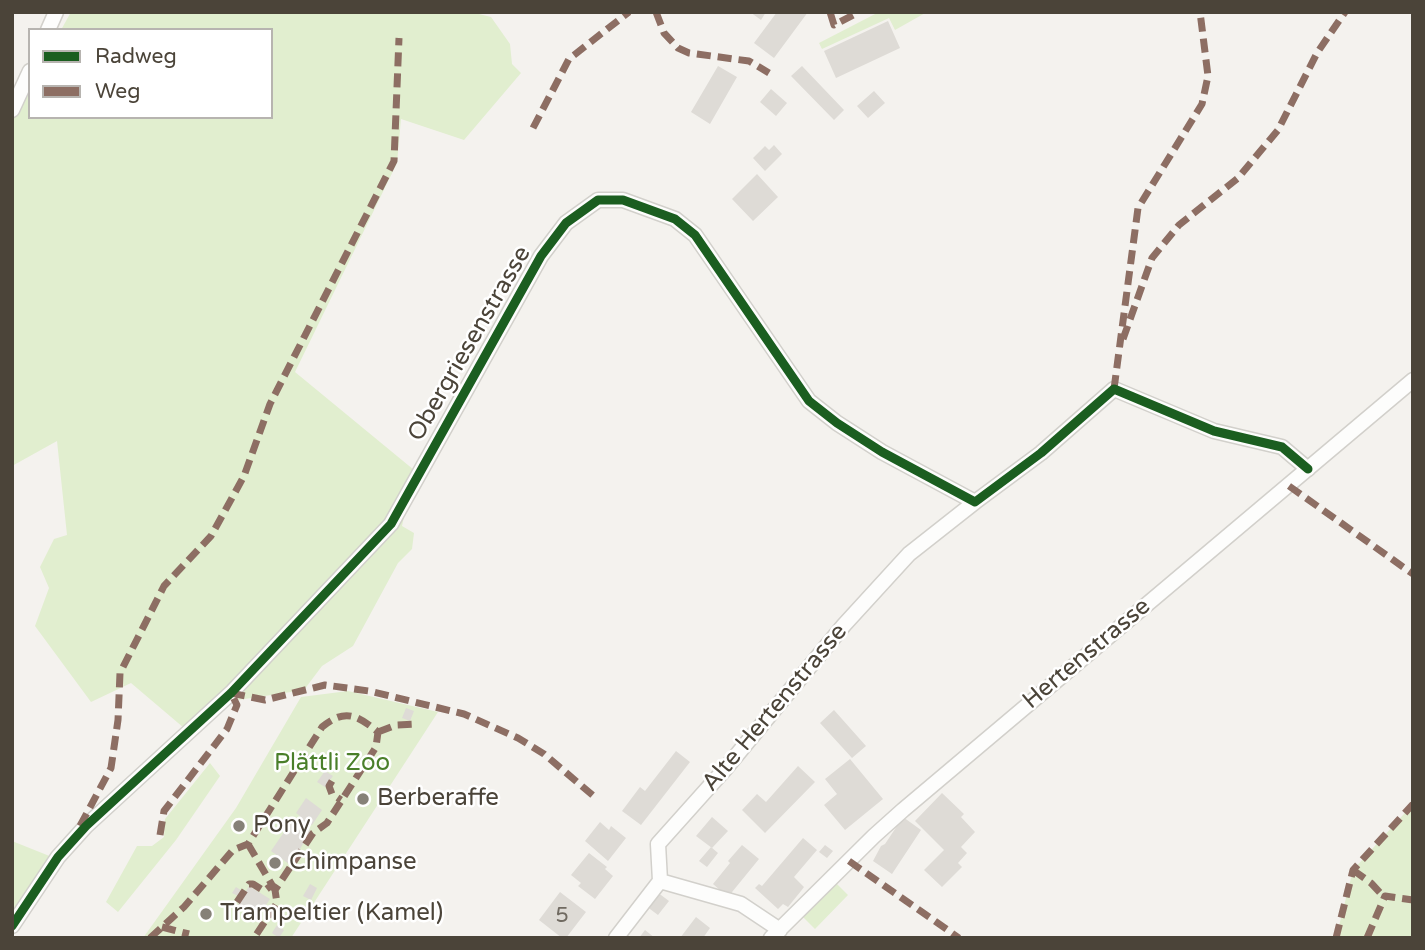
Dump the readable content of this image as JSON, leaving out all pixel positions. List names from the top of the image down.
{
  "streets": {
    "street": ["Obergriesenstrasse", "Hertenstrasse", "Alte Hertenstrasse"]
  },
  "crossings": [
    ["Obergriesenstrasse", "Alte Hertenstrasse"]
  ],
  "parks": ["Plättli Zoo"],
  "places": [
    "Berberaffe",
    "Pony",
    "Chimpanse",
    "Trampeltier (Kamel)"
  ],
  "house_numbers": ["5"],
  "legend": ["Radweg", "Weg"]
}
